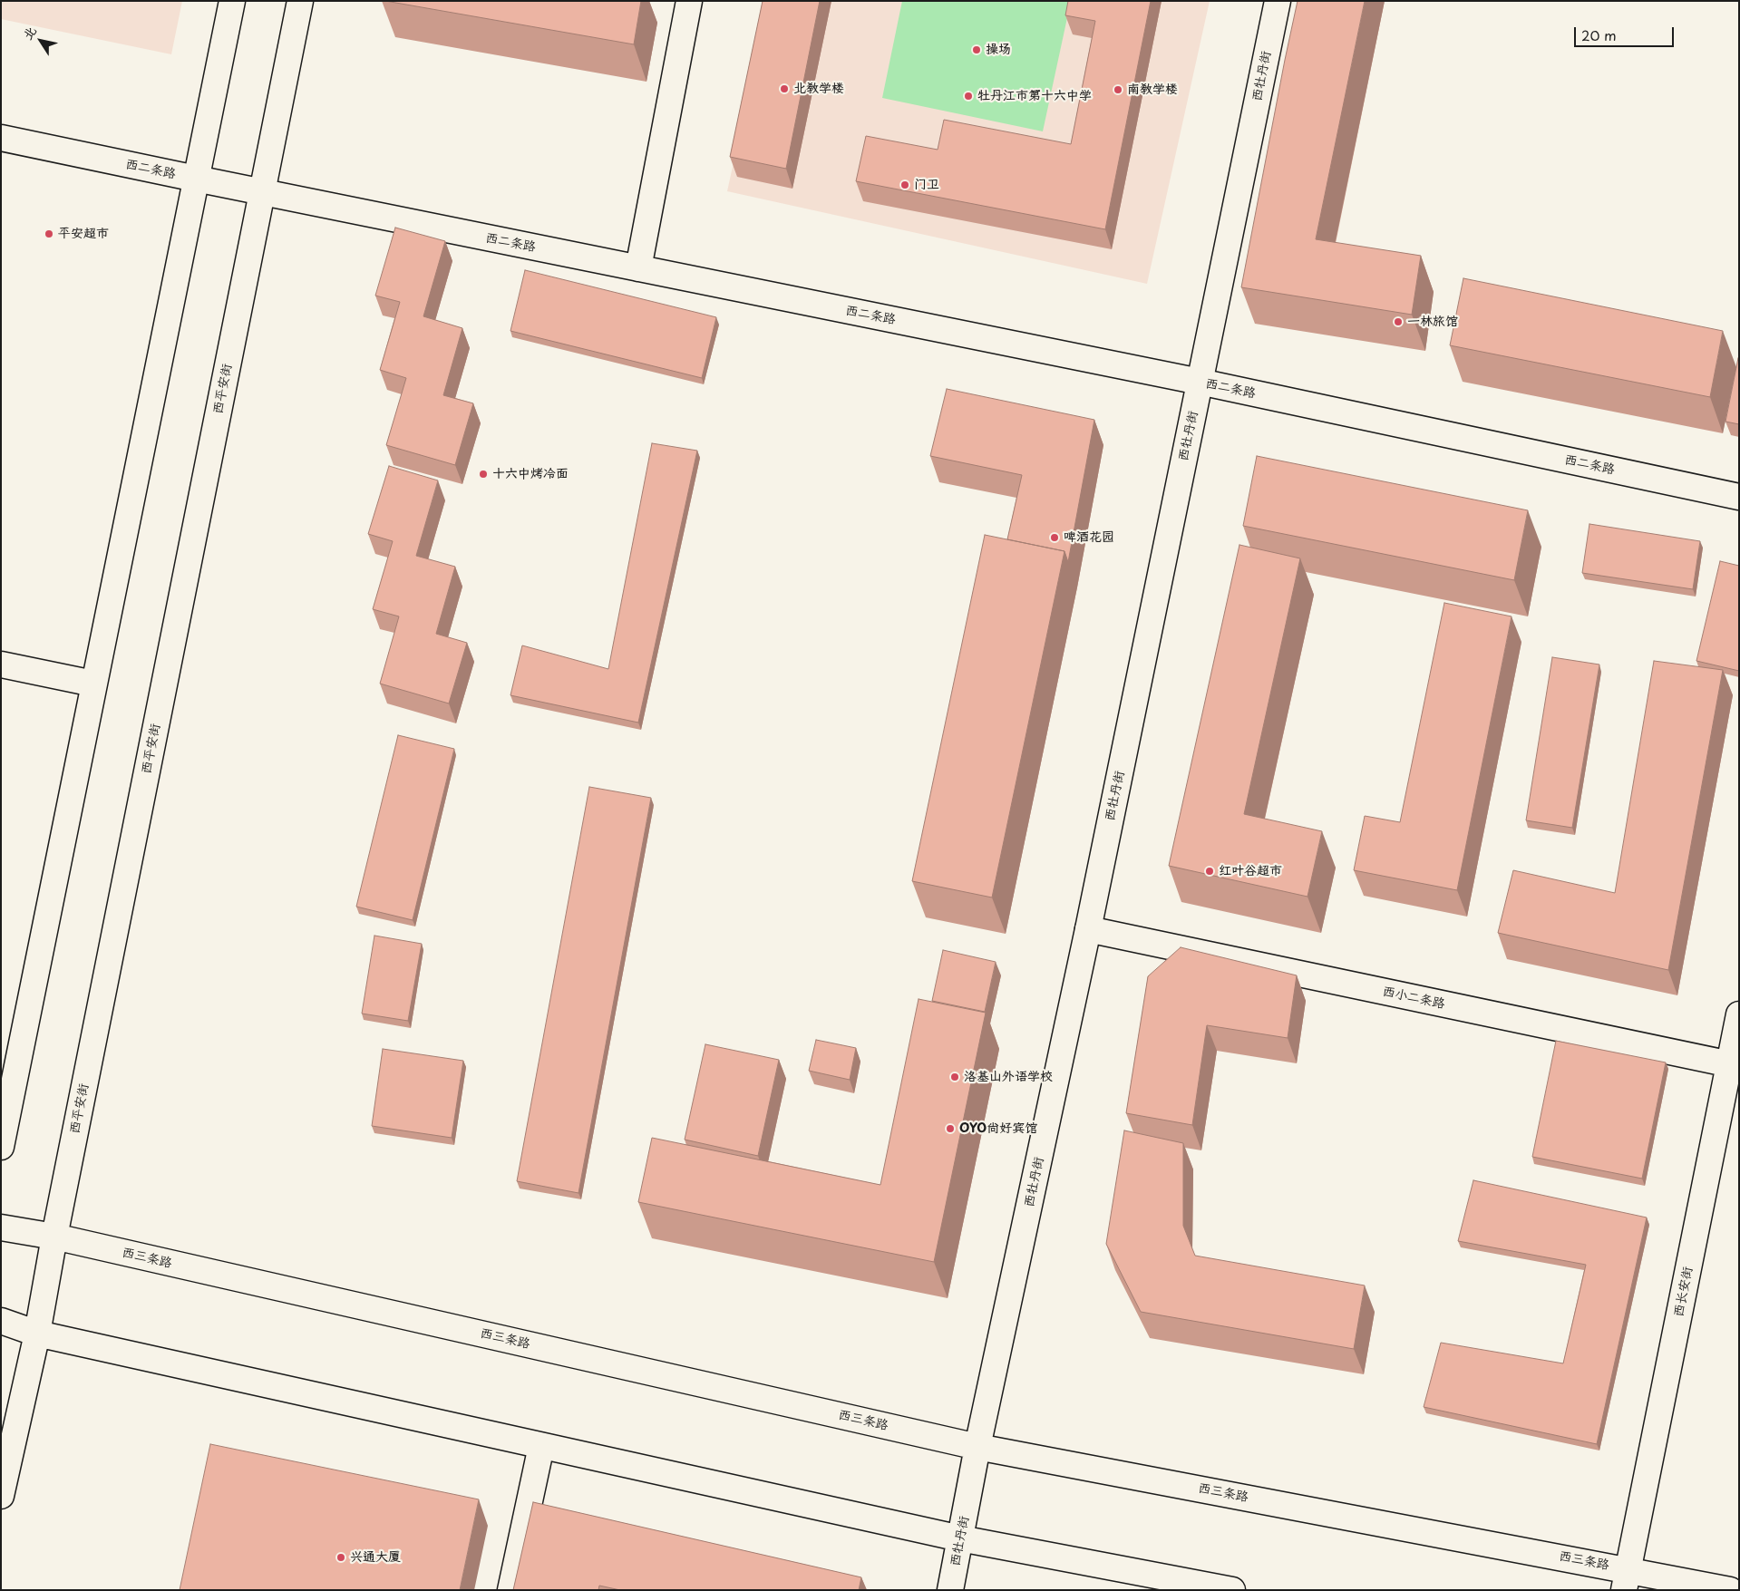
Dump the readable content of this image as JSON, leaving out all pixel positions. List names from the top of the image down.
{
  "streets": {
    "main road": [
      "西牡丹街",
      "西二条路",
      "西平安街",
      "西小二条路",
      "西三条路",
      "西长安街"
    ]
  },
  "crossings": [
    ["西牡丹街", "西二条路"],
    ["西牡丹街", "西小二条路"],
    ["西牡丹街", "西三条路"],
    ["西二条路", "西平安街"],
    ["西平安街", "西三条路"],
    ["西小二条路", "西长安街"],
    ["西三条路", "西长安街"]
  ],
  "places": [
    "操场",
    "北教学楼",
    "南教学楼",
    "牡丹江市第十六中学",
    "门卫",
    "平安超市",
    "一林旅馆",
    "十六中烤冷面",
    "啤酒花园",
    "红叶谷超市",
    "洛基山外语学校",
    "OYO尚好宾馆",
    "兴通大厦"
  ],
  "scale_bar": "20 m",
  "north": "top left"
}
